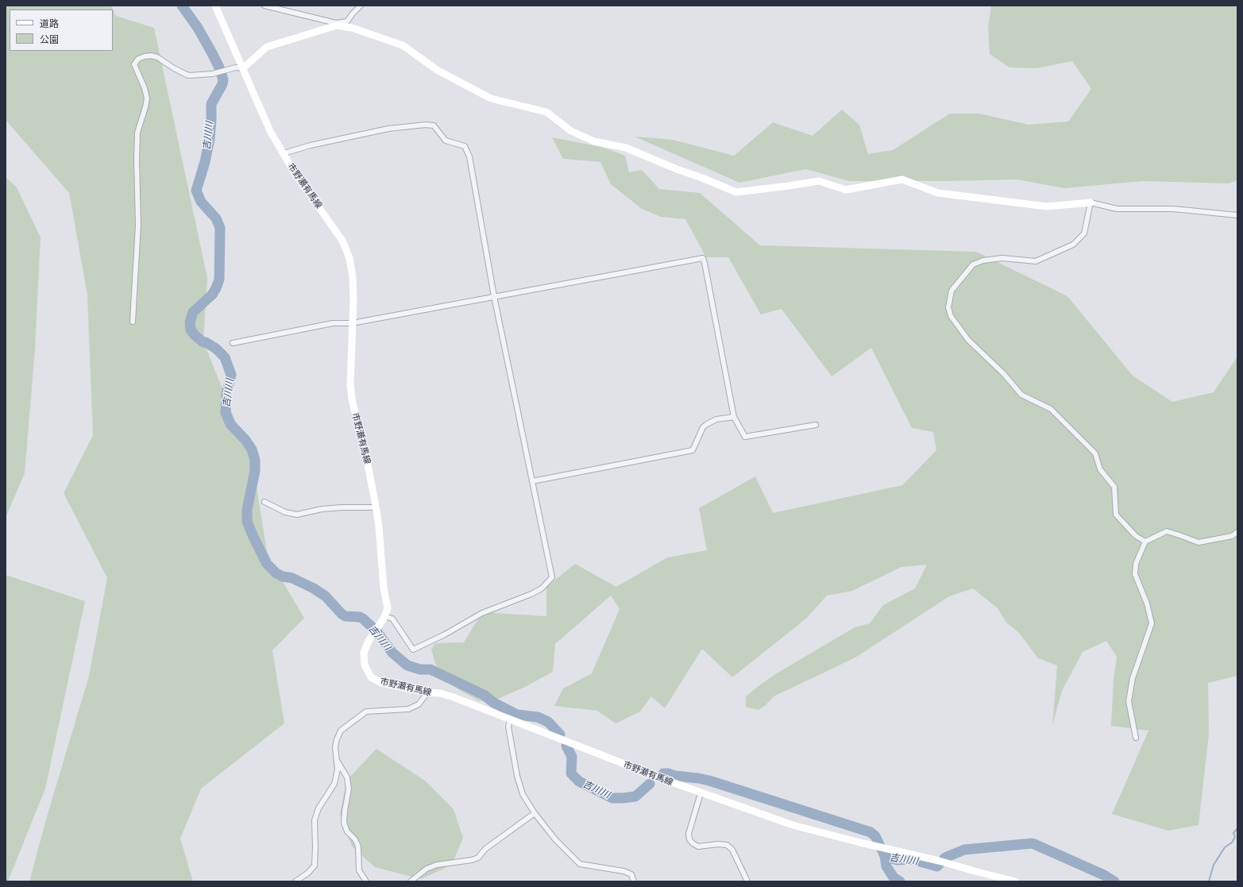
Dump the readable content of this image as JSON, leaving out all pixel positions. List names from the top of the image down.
{
  "streets": {
    "main road": ["市野瀬有馬線"]
  },
  "water": ["吉川川"],
  "legend": ["道路", "公園"]
}
